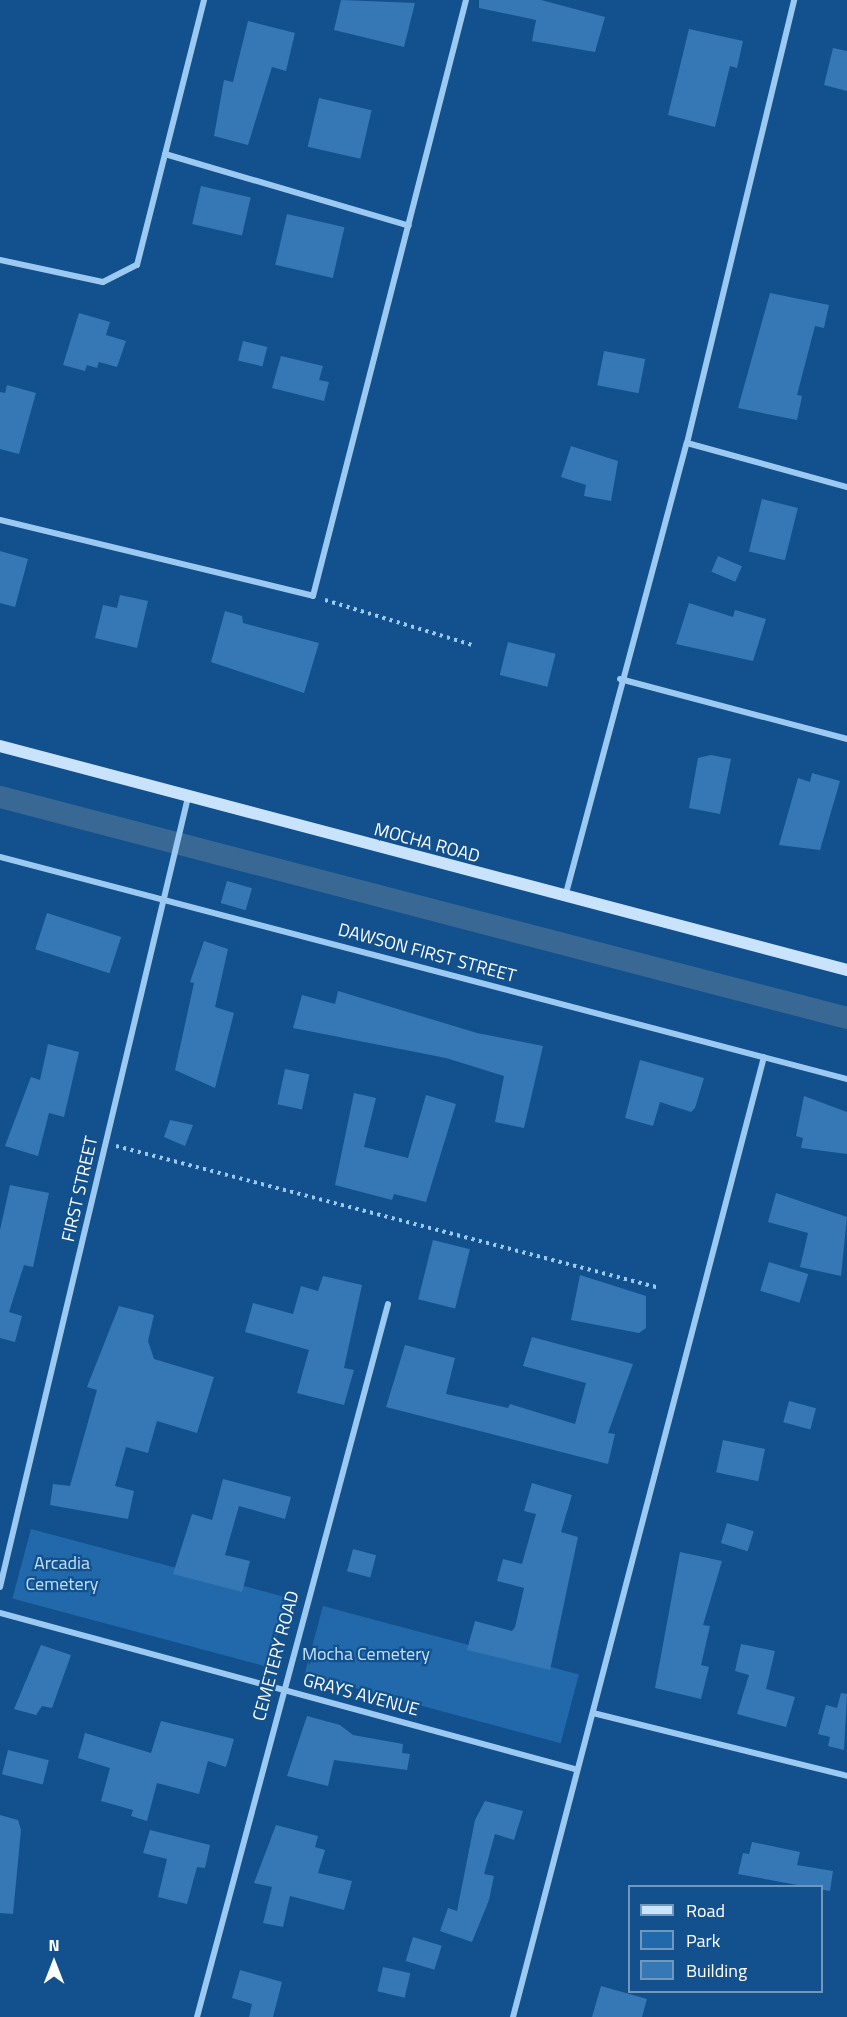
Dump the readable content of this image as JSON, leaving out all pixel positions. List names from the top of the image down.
{
  "streets": {
    "street": [
      "MOCHA ROAD",
      "DAWSON FIRST STREET",
      "FIRST STREET",
      "CEMETERY ROAD",
      "GRAYS AVENUE"
    ]
  },
  "crossings": [
    ["MOCHA ROAD", "FIRST STREET"],
    ["DAWSON FIRST STREET", "FIRST STREET"],
    ["CEMETERY ROAD", "GRAYS AVENUE"]
  ],
  "parks": ["Arcadia Cemetery", "Mocha Cemetery"],
  "legend": ["Road", "Park", "Building"],
  "north": "top"
}
